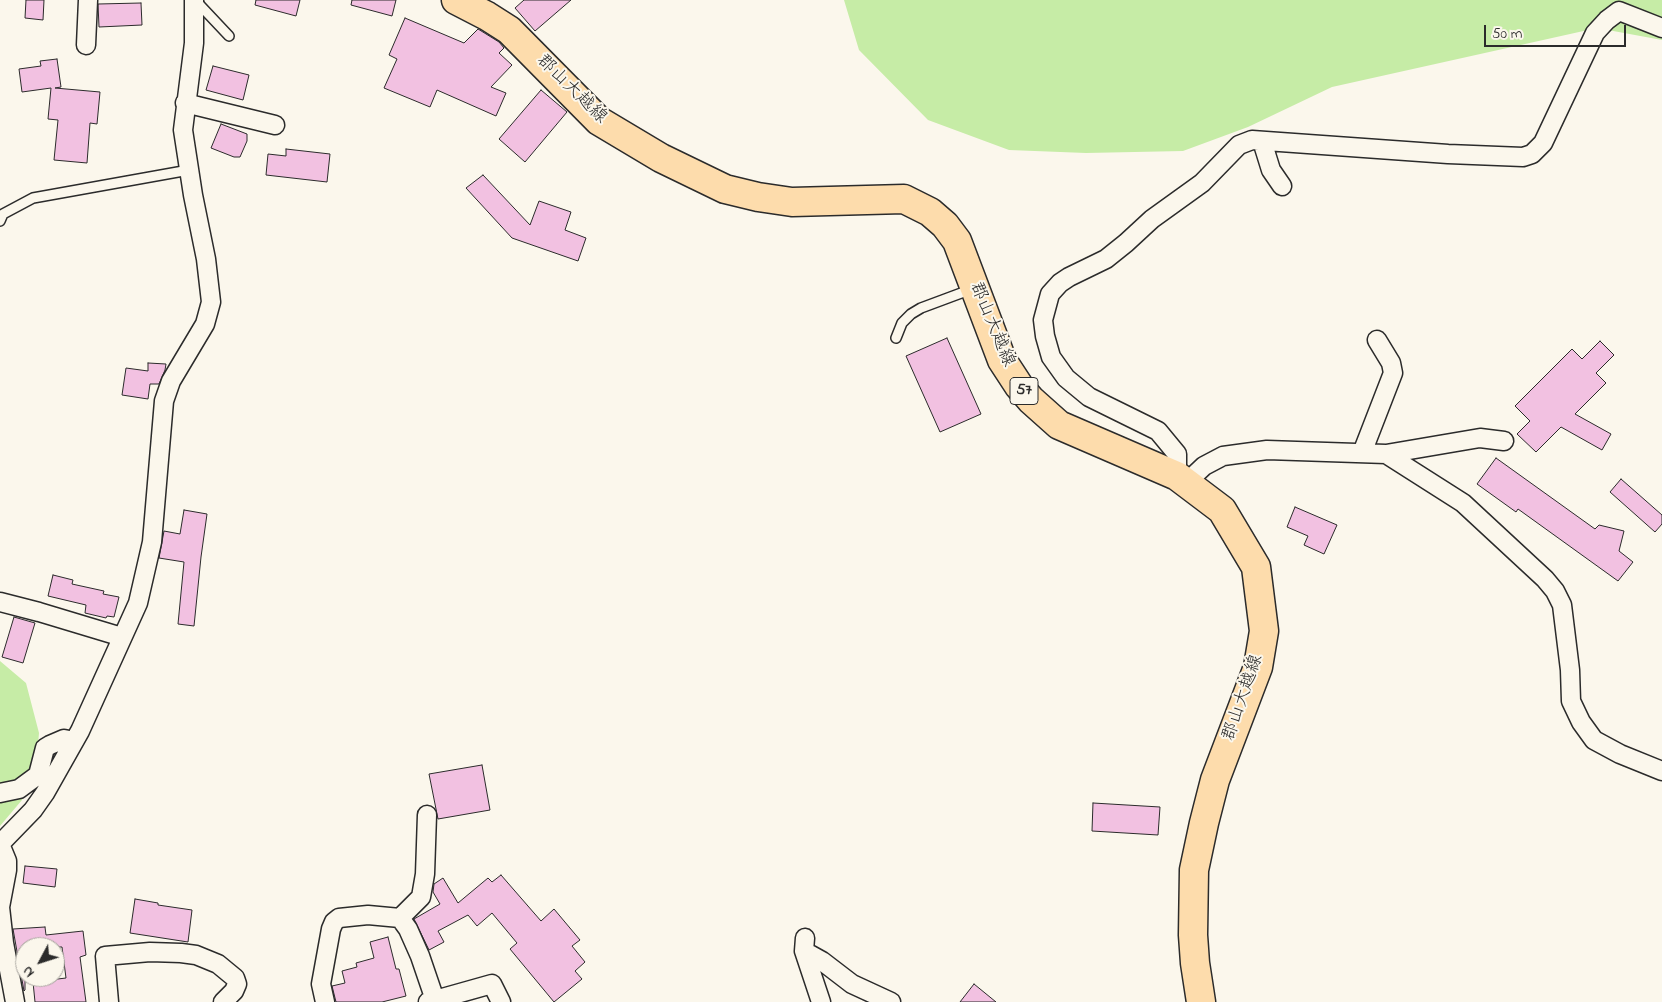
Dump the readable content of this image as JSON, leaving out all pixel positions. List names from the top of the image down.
{
  "streets": {
    "main road": ["郡山大越線", "57"]
  },
  "scale_bar": "50 m",
  "north": "bottom left"
}
